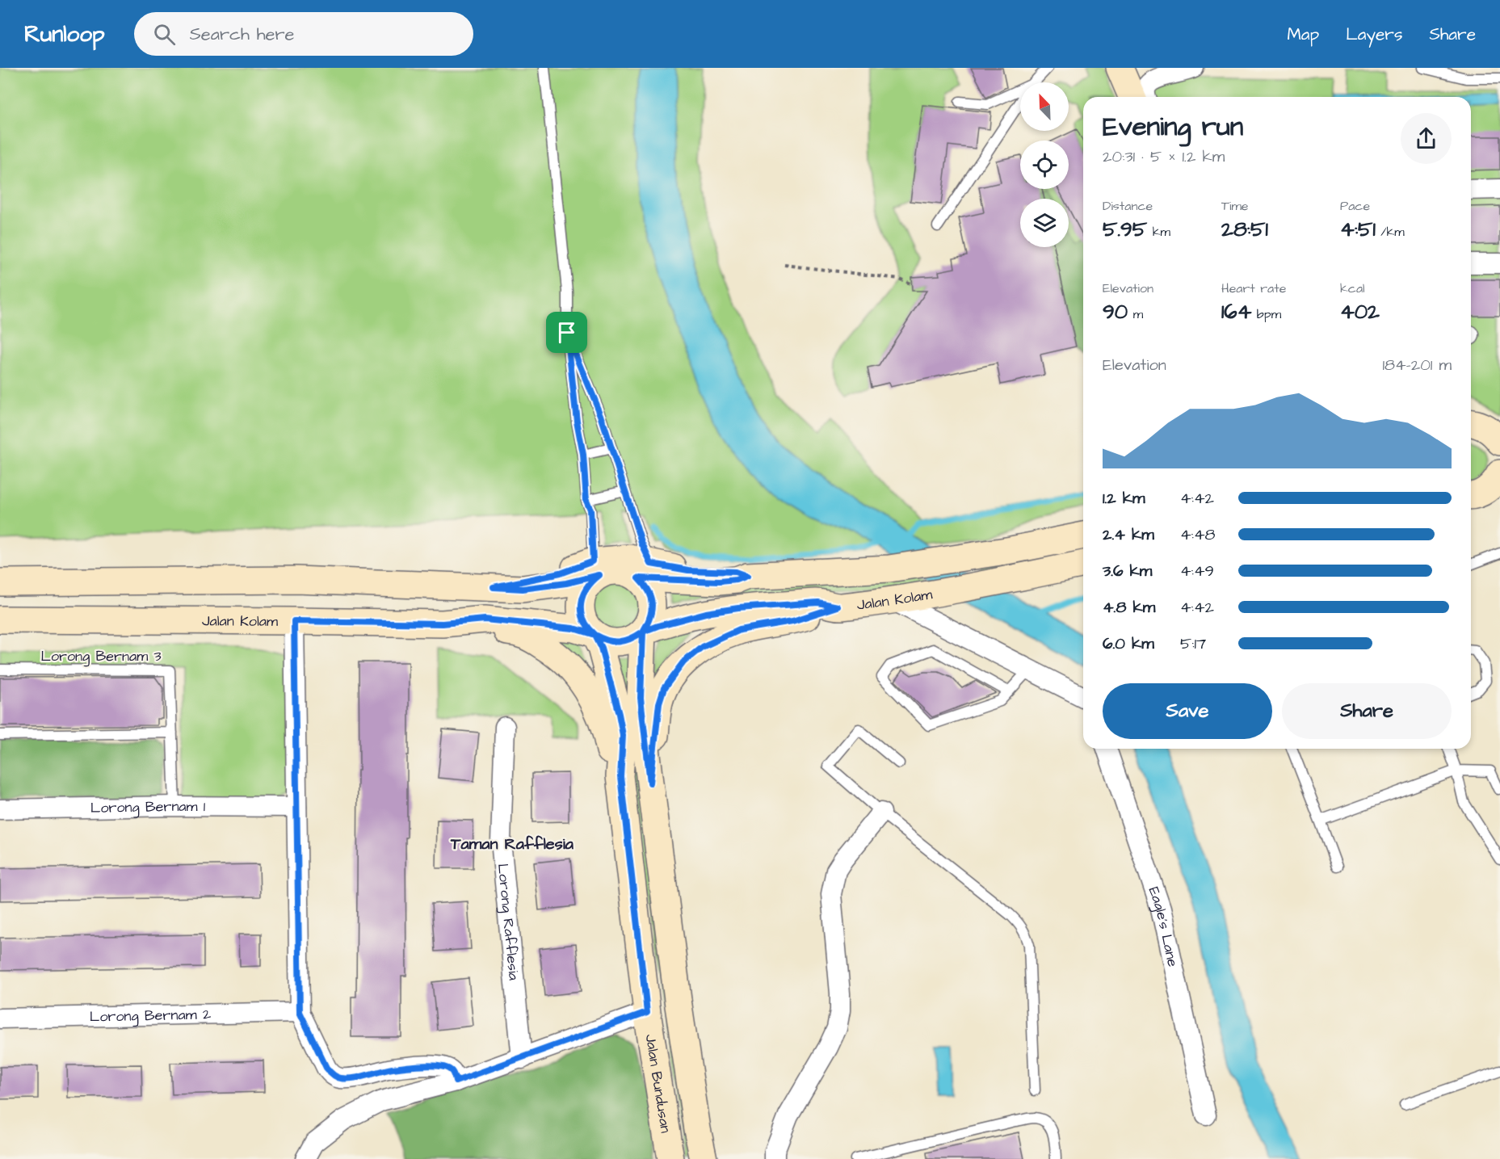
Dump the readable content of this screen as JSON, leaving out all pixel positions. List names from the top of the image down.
{
  "streets": {
    "main road": ["Jalan Kolam", "Jalan Bundusan"],
    "street": [
      "Lorong Bernam 1",
      "Lorong Rafflesia",
      "Eagle's Lane",
      "Lorong Bernam 2"
    ],
    "lane": ["Lorong Bernam 3"]
  },
  "crossings": [
    ["Jalan Kolam", "Jalan Bundusan"],
    ["Lorong Bernam 3", "Lorong Bernam 1"]
  ],
  "districts": ["Taman Rafflesia"],
  "north": "top left",
  "page": {
    "header": "Runloop",
    "search": "Search here",
    "nav": ["Map", "Layers", "Share"],
    "heading": ["Evening run", "20:31 · 5 × 1.2 km"],
    "stats": [
      ["Distance", "5.95 km"],
      ["Time", "28:51"],
      ["Pace", "4:51 /km"],
      ["Elevation", "90 m"],
      ["Heart rate", "164 bpm"],
      ["kcal", "402"]
    ],
    "chart": ["Elevation", "184–201 m"],
    "list": [
      {
        "name": "1.2 km",
        "note": "4:42"
      },
      {
        "name": "2.4 km",
        "note": "4:48"
      },
      {
        "name": "3.6 km",
        "note": "4:49"
      },
      {
        "name": "4.8 km",
        "note": "4:42"
      },
      {
        "name": "6.0 km",
        "note": "5:17"
      }
    ],
    "buttons": ["Save", "Share"]
  }
}
